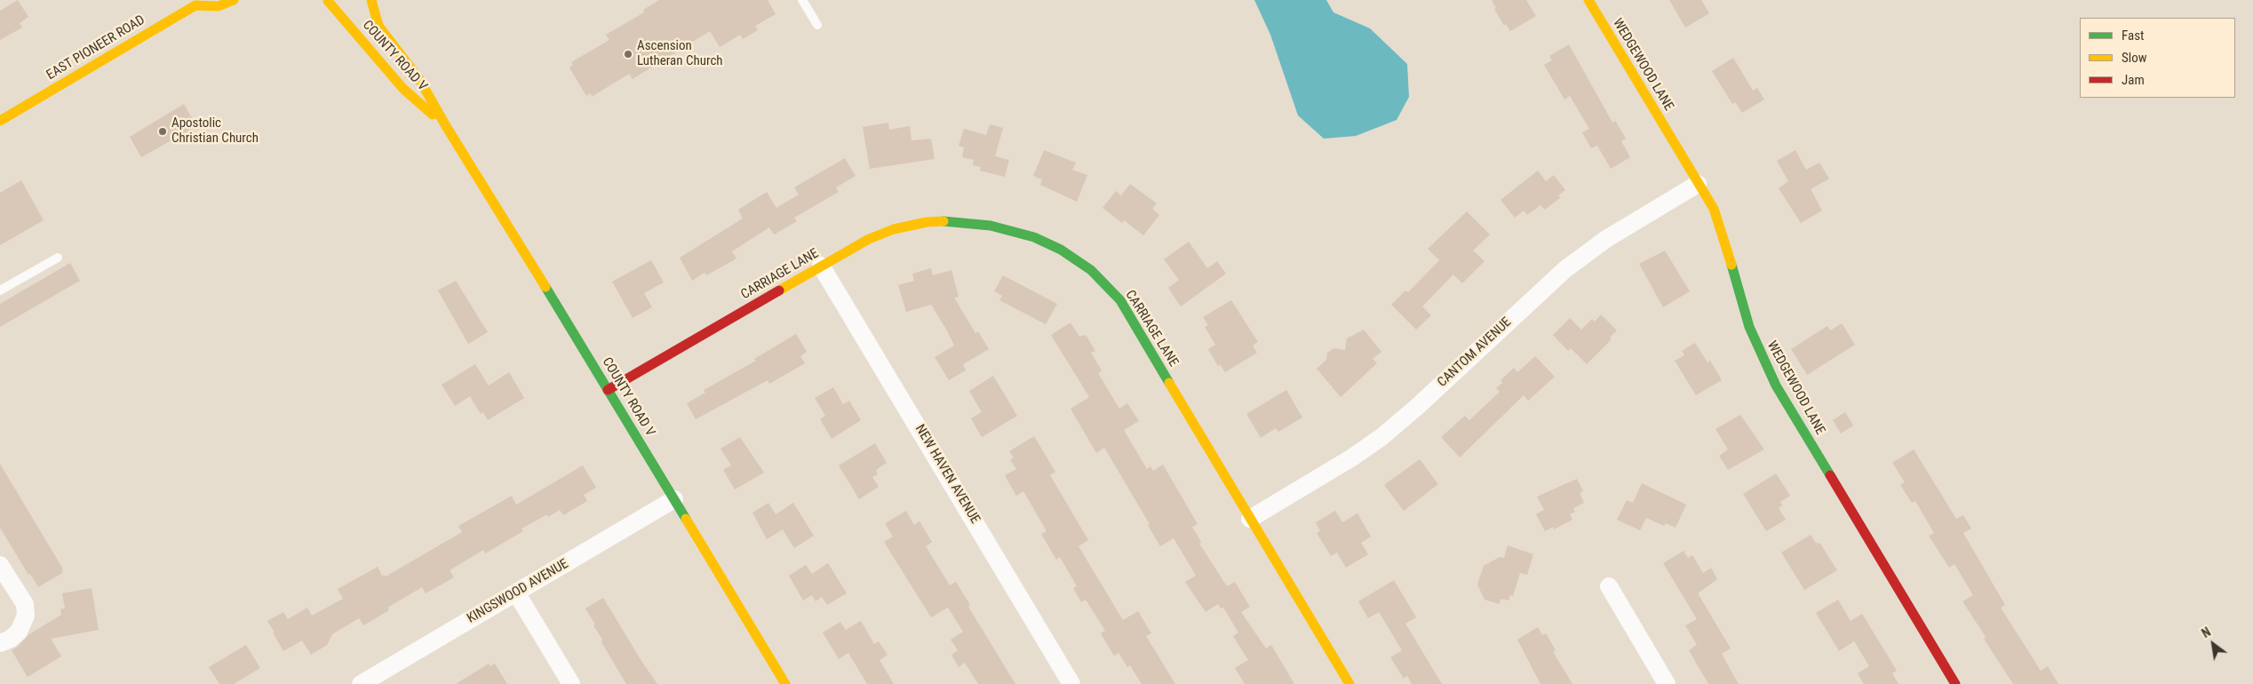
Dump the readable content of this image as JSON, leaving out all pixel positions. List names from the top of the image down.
{
  "streets": {
    "street": [
      "EAST PIONEER ROAD",
      "COUNTY ROAD V",
      "WEDGEWOOD LANE",
      "CARRIAGE LANE",
      "CANTOM AVENUE",
      "NEW HAVEN AVENUE",
      "KINGSWOOD AVENUE"
    ]
  },
  "crossings": [
    ["COUNTY ROAD V", "CARRIAGE LANE"],
    ["COUNTY ROAD V", "KINGSWOOD AVENUE"],
    ["WEDGEWOOD LANE", "CANTOM AVENUE"],
    ["CARRIAGE LANE", "CANTOM AVENUE"],
    ["CARRIAGE LANE", "NEW HAVEN AVENUE"]
  ],
  "places": ["Ascension Lutheran Church", "Apostolic Christian Church"],
  "legend": ["Fast", "Slow", "Jam"],
  "north": "top left"
}
